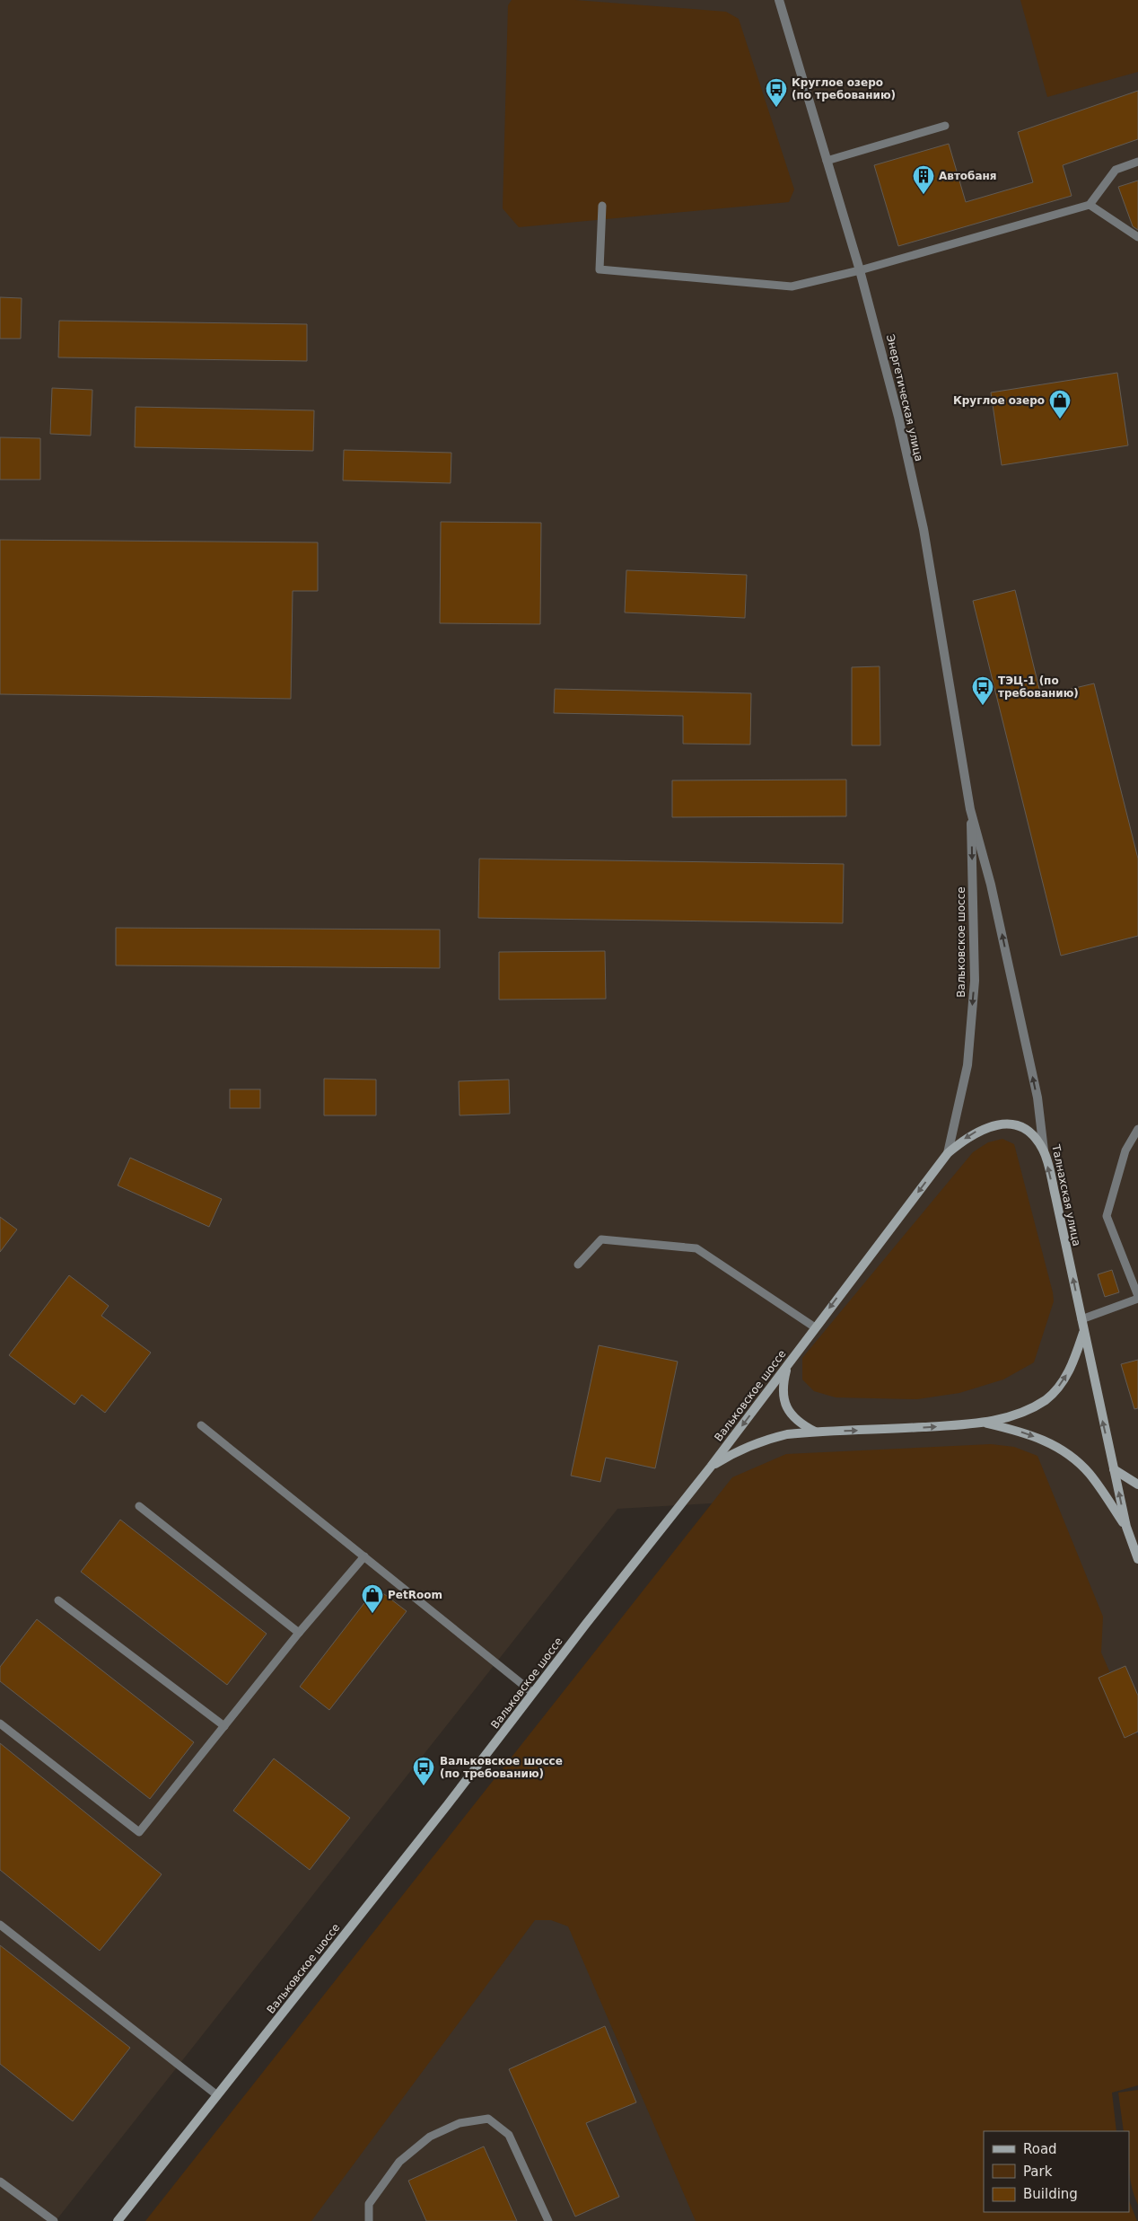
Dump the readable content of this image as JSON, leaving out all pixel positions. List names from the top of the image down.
{
  "streets": {
    "main road": ["Вальковское шоссе", "Талнахская улица"],
    "street": ["Энергетическая улица"]
  },
  "crossings": [
    ["Энергетическая улица", "Вальковское шоссе"],
    ["Энергетическая улица", "Талнахская улица"],
    ["Вальковское шоссе", "Талнахская улица"]
  ],
  "one_way": ["Вальковское шоссе", "Талнахская улица"],
  "places": {
    "bus stop": ["Круглое озеро (по требованию)", "ТЭЦ-1 (по требованию)", "Вальковское шоссе (по требованию)"],
    "building": ["Автобаня"],
    "shop": ["Круглое озеро", "PetRoom"]
  },
  "legend": ["Road", "Park", "Building"]
}
